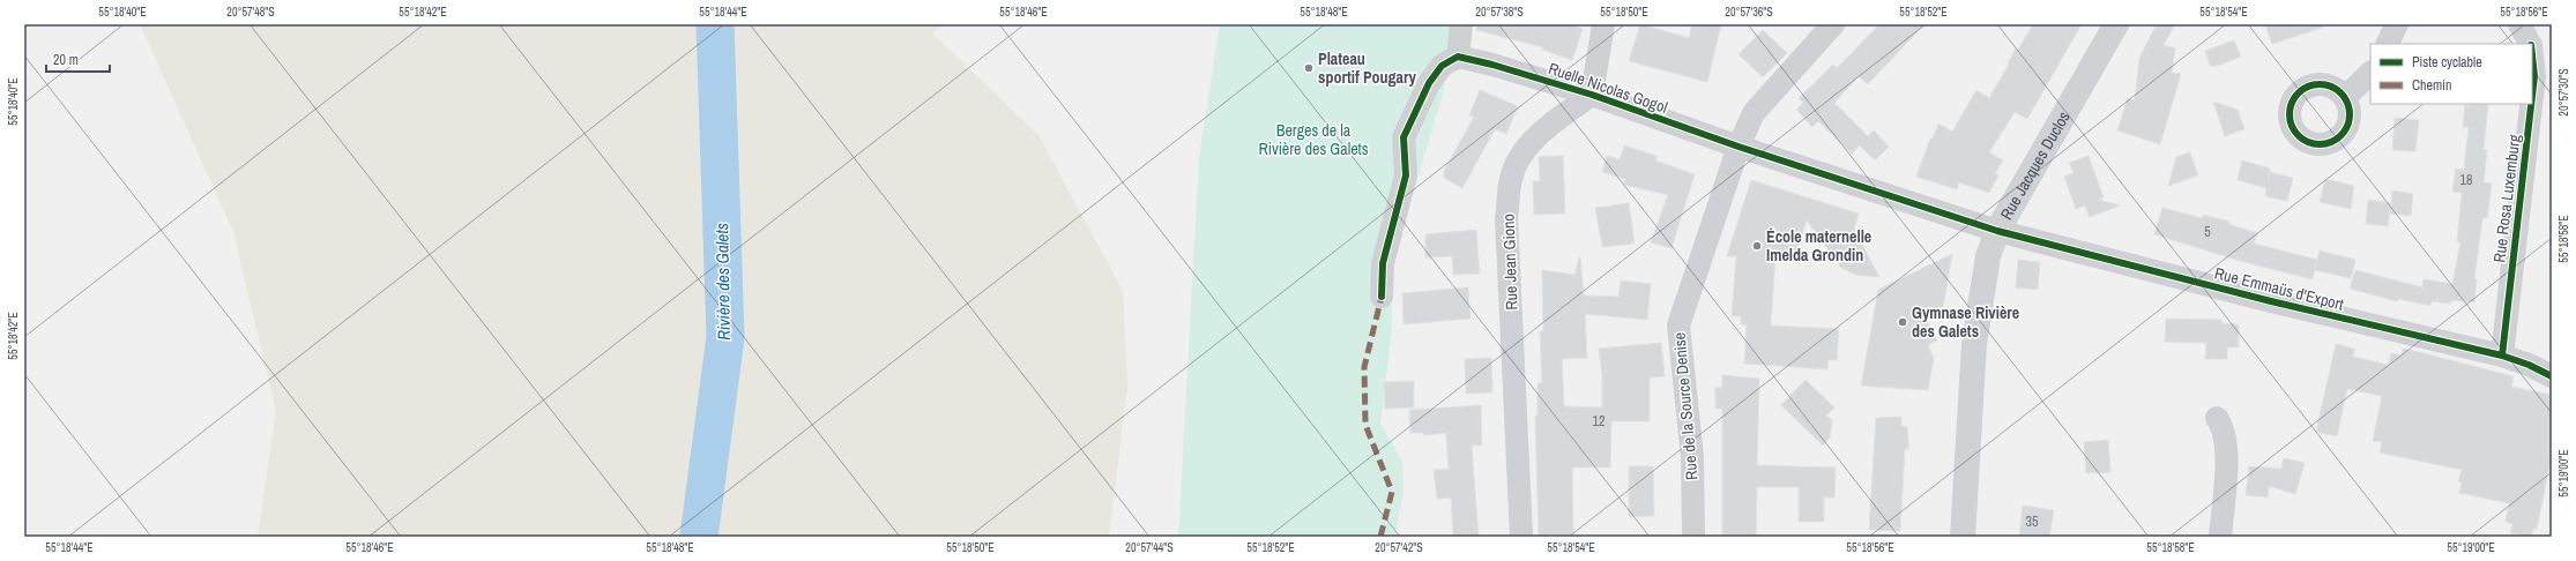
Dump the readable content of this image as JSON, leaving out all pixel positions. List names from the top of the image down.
{
  "streets": {
    "street": [
      "Ruelle Nicolas Gogol",
      "Rue Jacques Duclos",
      "Rue Rosa Luxemburg",
      "Rue Jean Giono",
      "Rue Emmaüs d'Export",
      "Rue de la Source Denise"
    ]
  },
  "crossings": [
    ["Ruelle Nicolas Gogol", "Rue Jacques Duclos"],
    ["Ruelle Nicolas Gogol", "Rue Jean Giono"],
    ["Ruelle Nicolas Gogol", "Rue Emmaüs d'Export"],
    ["Ruelle Nicolas Gogol", "Rue de la Source Denise"],
    ["Rue Jacques Duclos", "Rue Emmaüs d'Export"],
    ["Rue Rosa Luxemburg", "Rue Emmaüs d'Export"]
  ],
  "water": ["Rivière des Galets"],
  "parks": ["Berges de la Rivière des Galets"],
  "places": ["Plateau sportif Pougary", "École maternelle Imelda Grondin", "Gymnase Rivière des Galets"],
  "house_numbers": [
    "18",
    "5",
    "12",
    "35"
  ],
  "legend": ["Piste cyclable", "Chemin"],
  "scale_bar": "20 m",
  "coordinates": [
    "55°18'40\"E",
    "20°57'48\"S",
    "55°18'42\"E",
    "55°18'44\"E",
    "55°18'46\"E",
    "55°18'48\"E",
    "20°57'38\"S",
    "55°18'50\"E",
    "20°57'36\"S",
    "55°18'52\"E",
    "55°18'54\"E",
    "55°18'56\"E",
    "20°57'30\"S",
    "55°18'58\"E",
    "55°19'00\"E",
    "20°57'44\"S",
    "20°57'42\"S"
  ]
}
